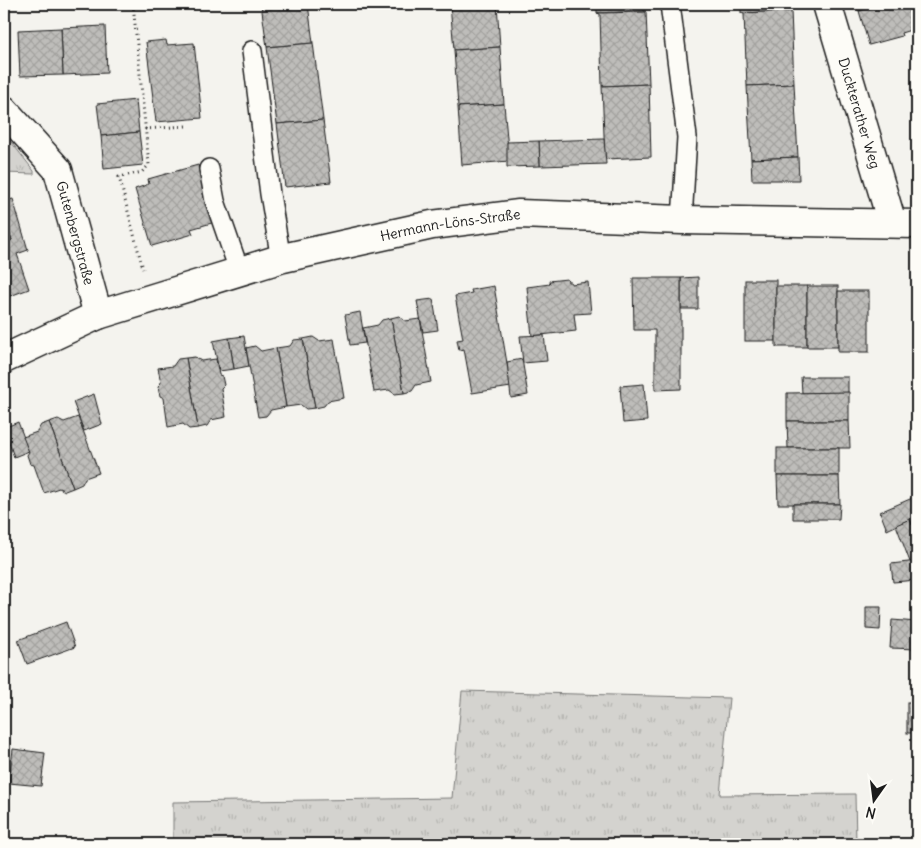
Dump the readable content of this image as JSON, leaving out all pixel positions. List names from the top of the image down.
{
  "streets": {
    "street": ["Duckterather Weg", "Hermann-Löns-Straße", "Gutenbergstraße"]
  },
  "crossings": [
    ["Duckterather Weg", "Hermann-Löns-Straße"],
    ["Hermann-Löns-Straße", "Gutenbergstraße"]
  ],
  "north": "bottom"
}
